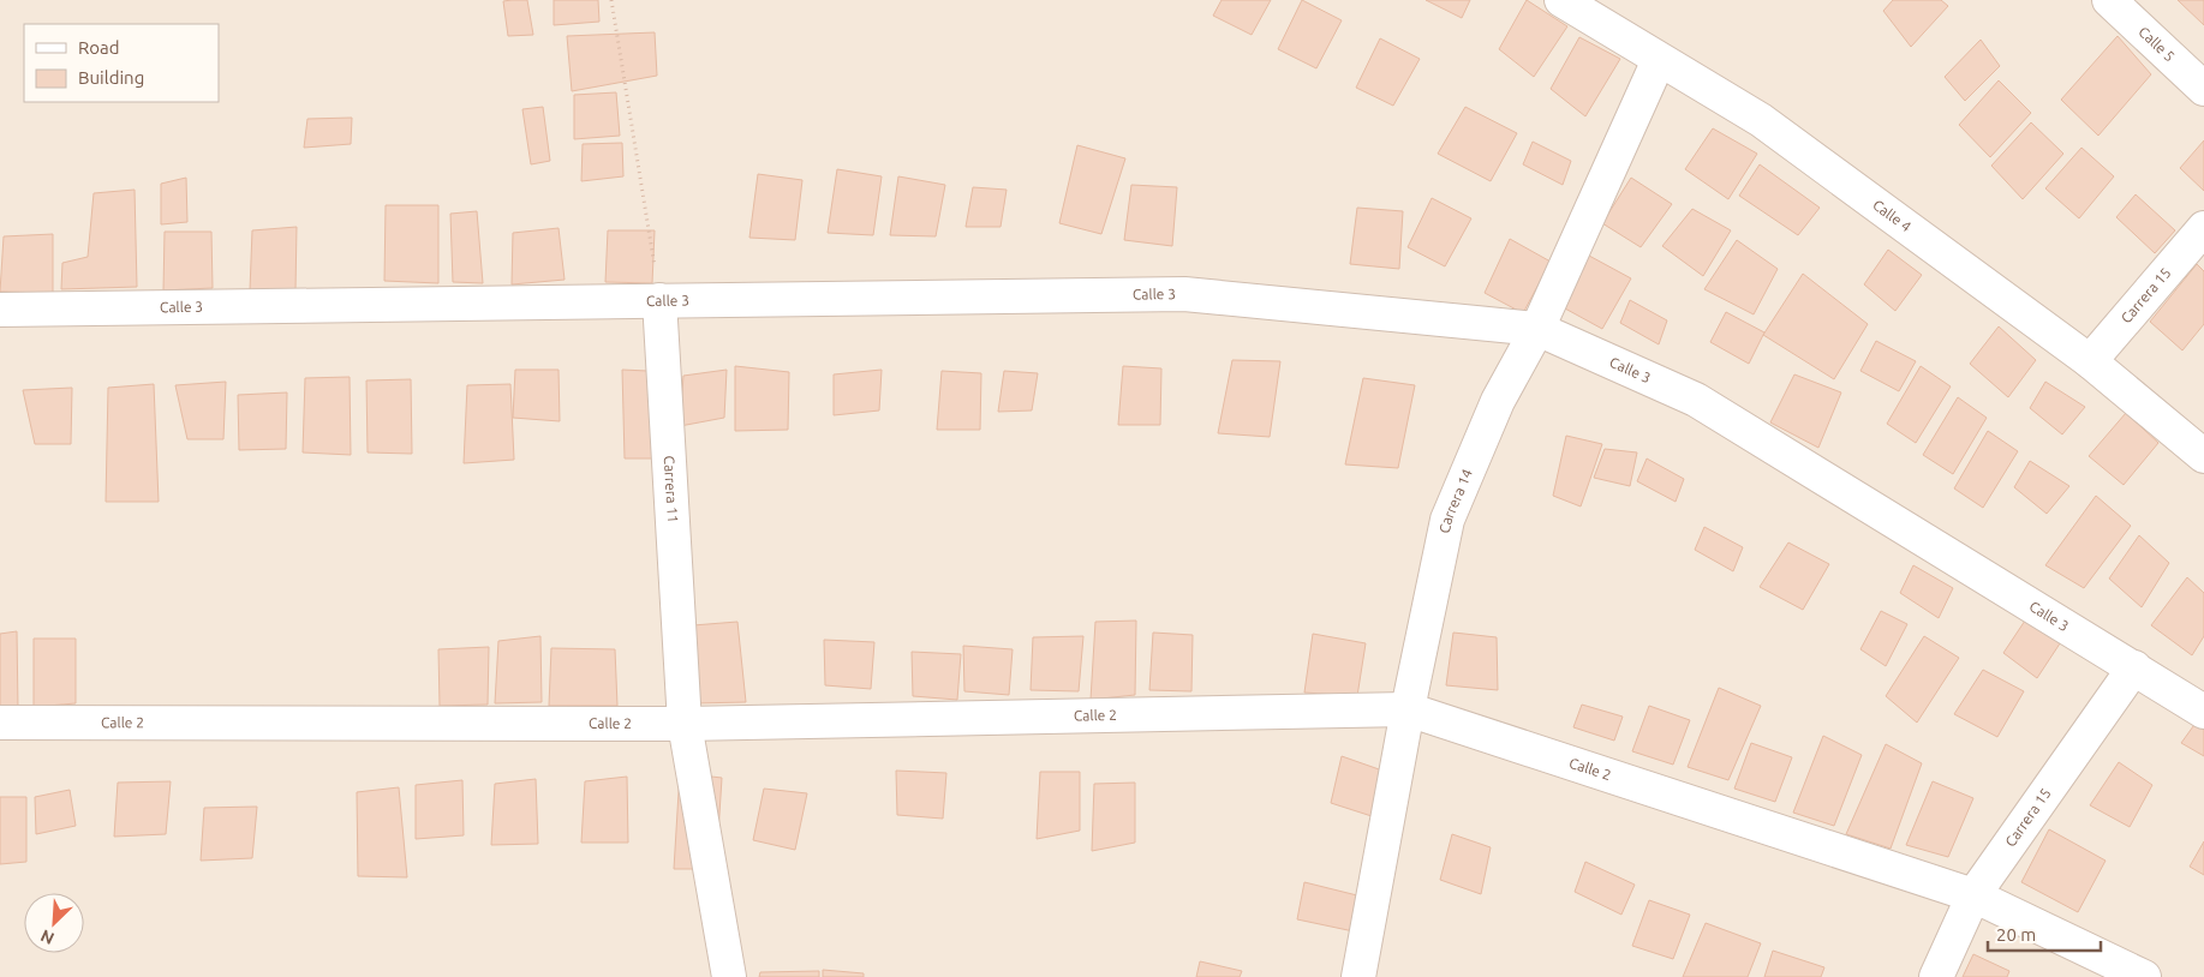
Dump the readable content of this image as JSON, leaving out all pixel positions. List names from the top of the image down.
{
  "streets": {
    "street": [
      "Calle 5",
      "Calle 4",
      "Calle 3",
      "Carrera 15",
      "Carrera 11",
      "Carrera 14",
      "Calle 2"
    ]
  },
  "crossings": [
    ["Calle 4", "Carrera 15"],
    ["Calle 4", "Carrera 14"],
    ["Calle 3", "Carrera 15"],
    ["Calle 3", "Carrera 11"],
    ["Calle 3", "Carrera 14"],
    ["Carrera 15", "Calle 2"],
    ["Carrera 11", "Calle 2"],
    ["Carrera 14", "Calle 2"]
  ],
  "legend": ["Road", "Building"],
  "scale_bar": "20 m",
  "north": "bottom left"
}
